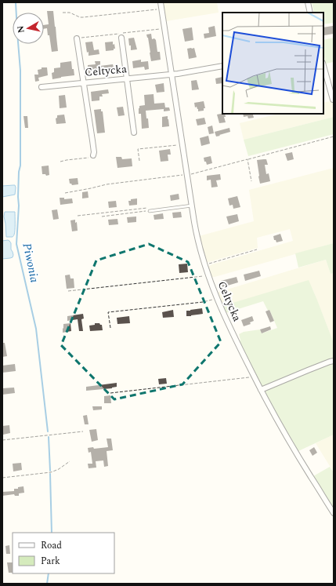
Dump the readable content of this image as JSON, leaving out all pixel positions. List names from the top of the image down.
{
  "streets": {
    "street": ["Celtycka"]
  },
  "water": ["Piwonia"],
  "legend": ["Road", "Park"],
  "north": "left"
}
